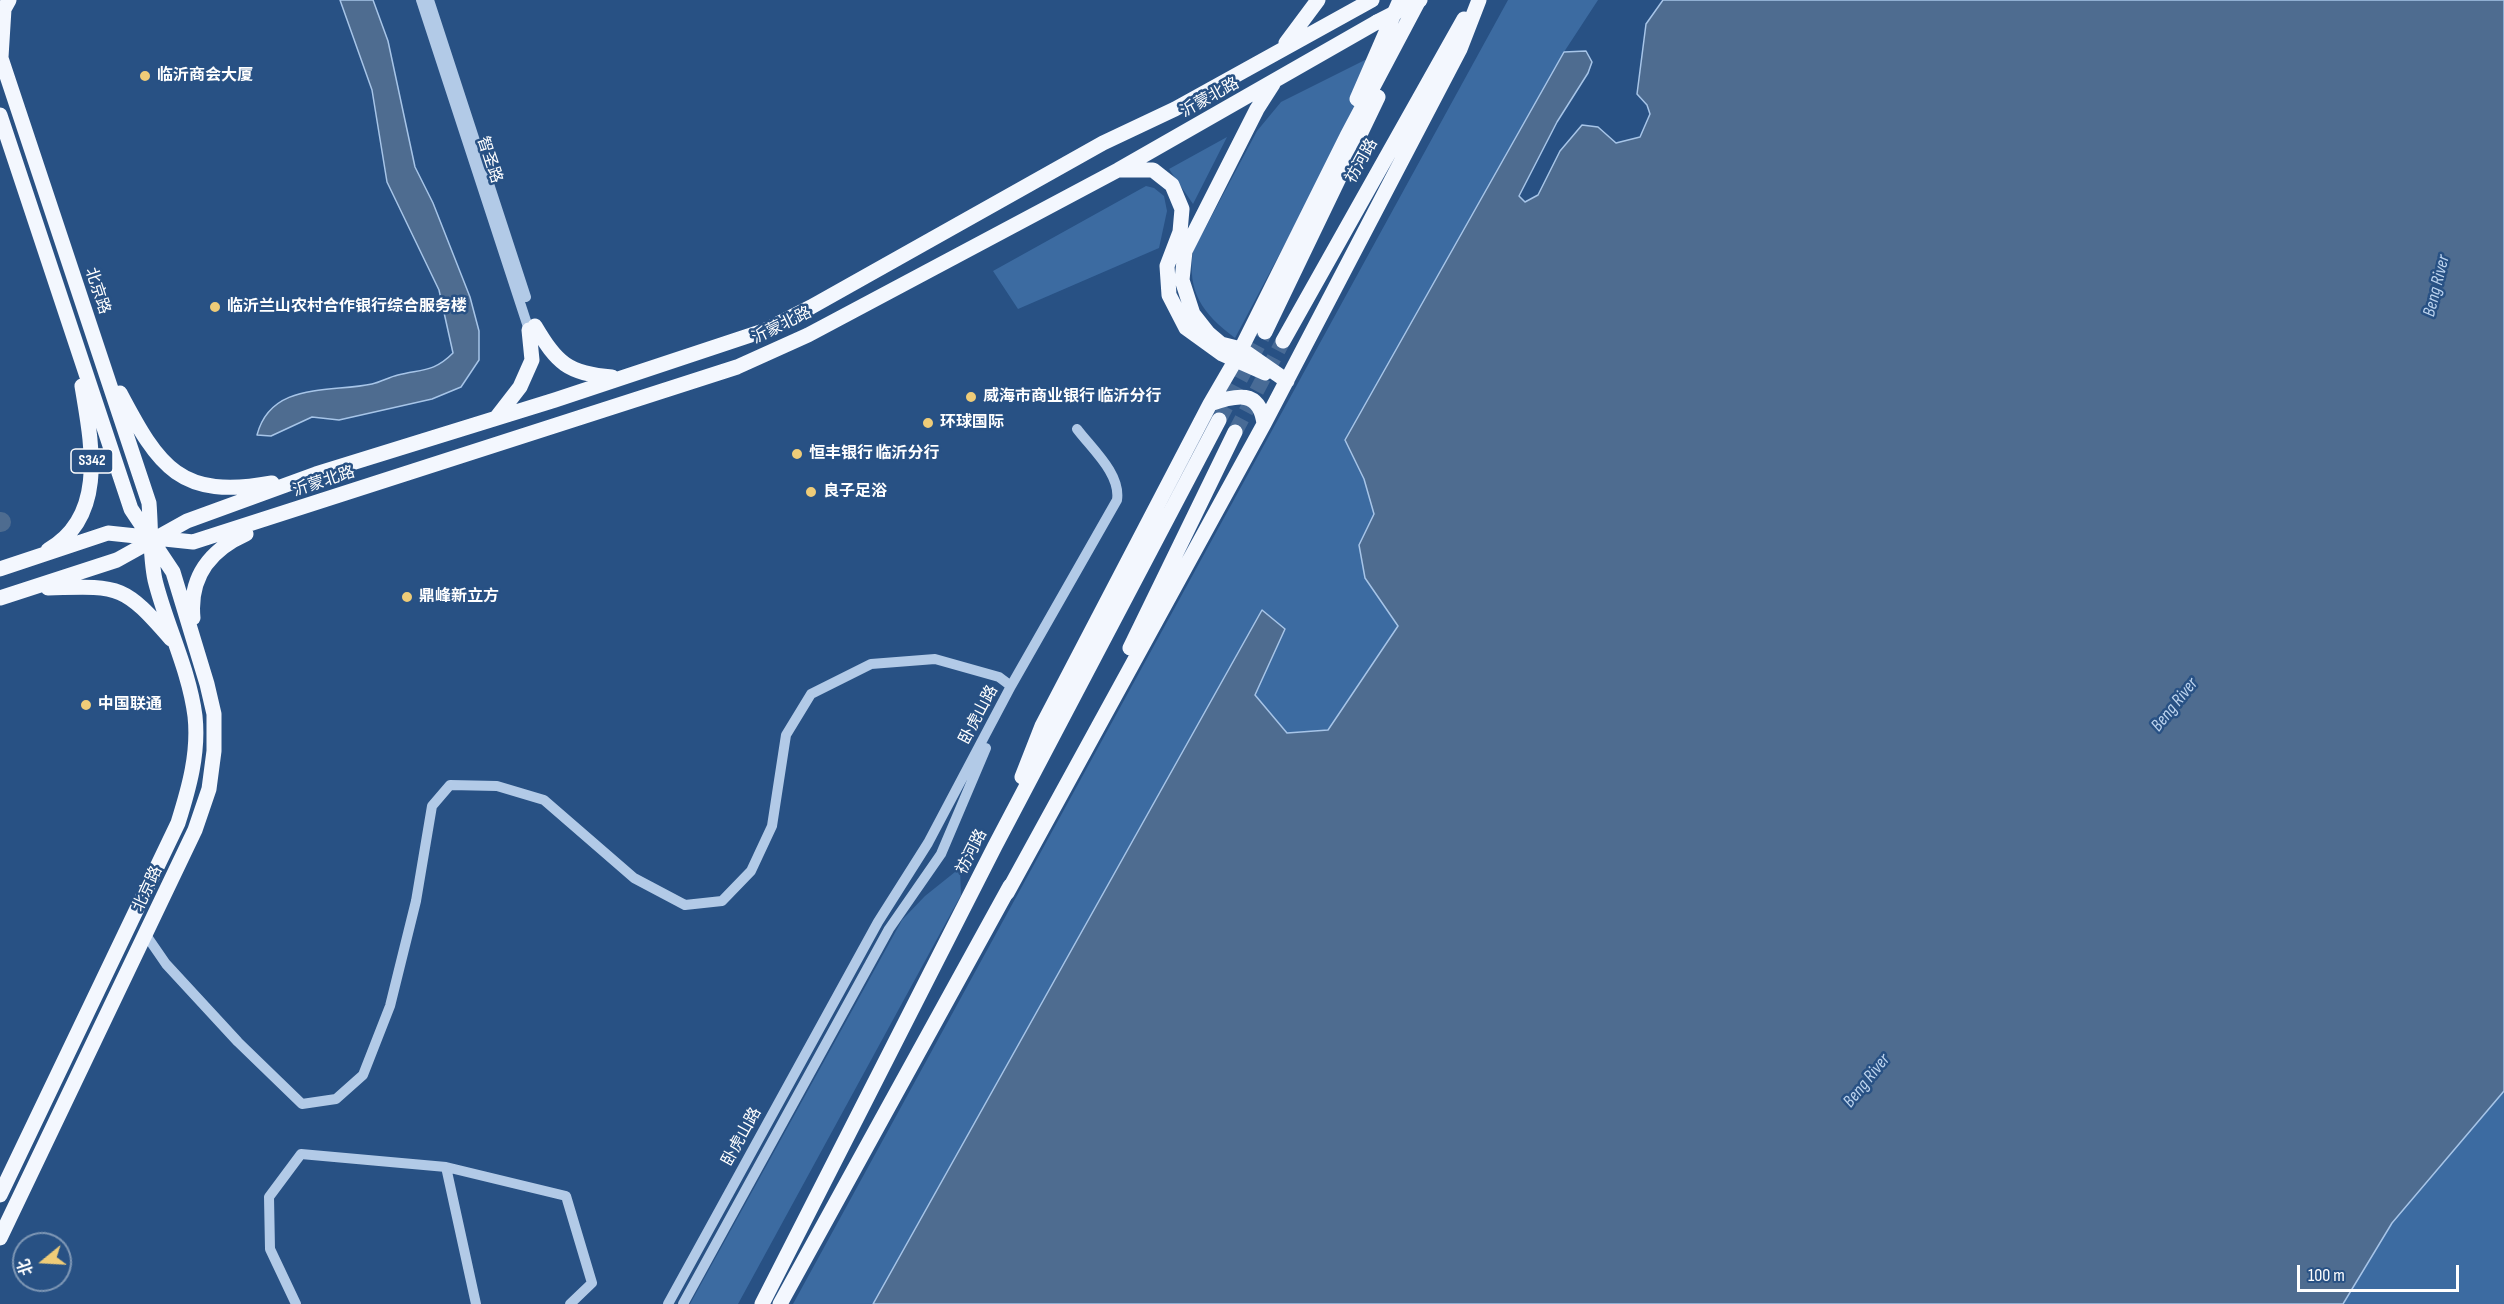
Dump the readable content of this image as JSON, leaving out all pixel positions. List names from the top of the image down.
{
  "streets": {
    "main road": [
      "沂蒙北路",
      "祊河路",
      "北京路",
      "S342"
    ],
    "street": ["智圣路", "卧虎山路"]
  },
  "crossings": [
    ["沂蒙北路", "祊河路"],
    ["沂蒙北路", "北京路"],
    ["沂蒙北路", "S342"],
    ["北京路", "S342"]
  ],
  "water": ["Beng River"],
  "places": [
    "临沂商会大厦",
    "临沂兰山农村合作银行综合服务楼",
    "威海市商业银行 临沂分行",
    "环球国际",
    "恒丰银行 临沂分行",
    "良子足浴",
    "鼎峰新立方",
    "中国联通"
  ],
  "scale_bar": "100 m",
  "north": "left"
}
